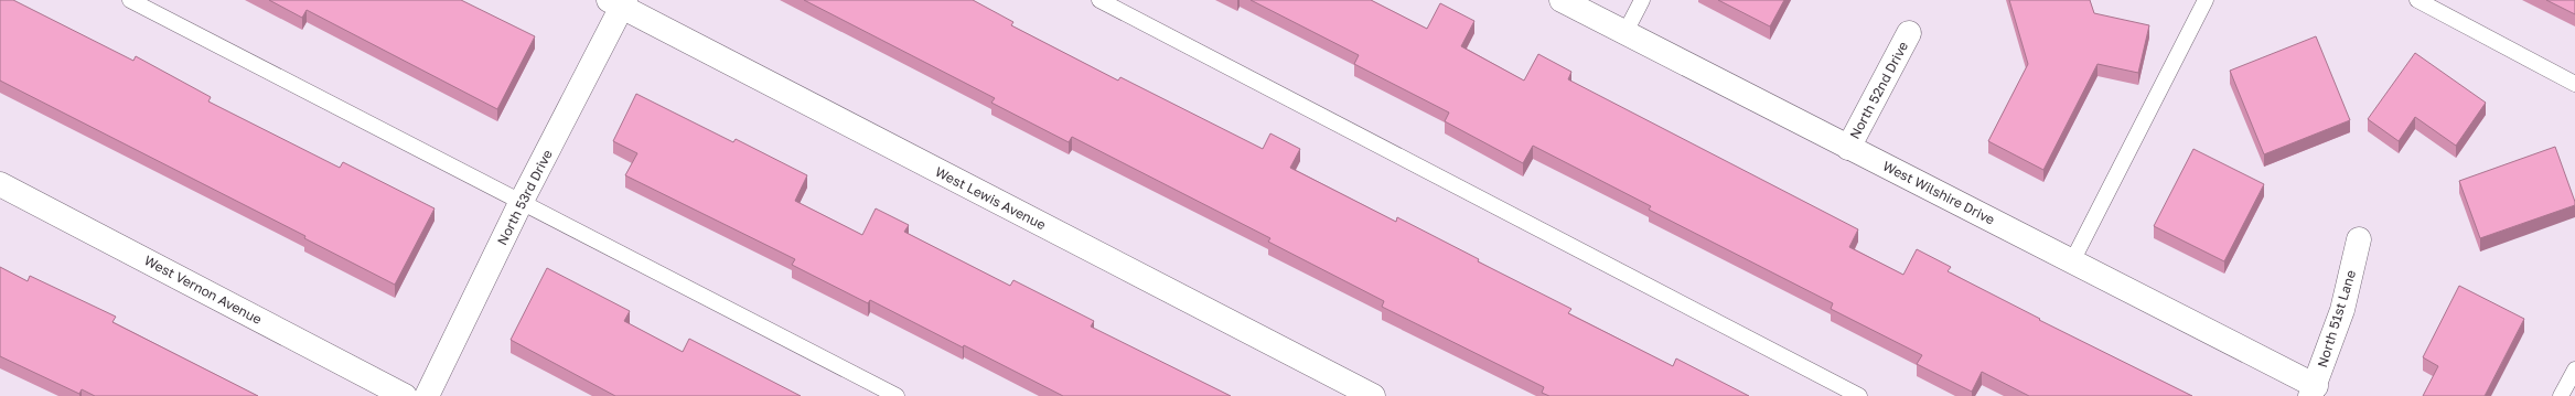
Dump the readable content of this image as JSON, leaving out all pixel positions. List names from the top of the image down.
{
  "streets": {
    "street": [
      "North 52nd Drive",
      "West Wilshire Drive",
      "North 53rd Drive",
      "West Lewis Avenue",
      "West Vernon Avenue",
      "North 51st Lane"
    ]
  },
  "crossings": [
    ["North 52nd Drive", "West Wilshire Drive"],
    ["West Wilshire Drive", "North 51st Lane"],
    ["North 53rd Drive", "West Lewis Avenue"]
  ]
}
